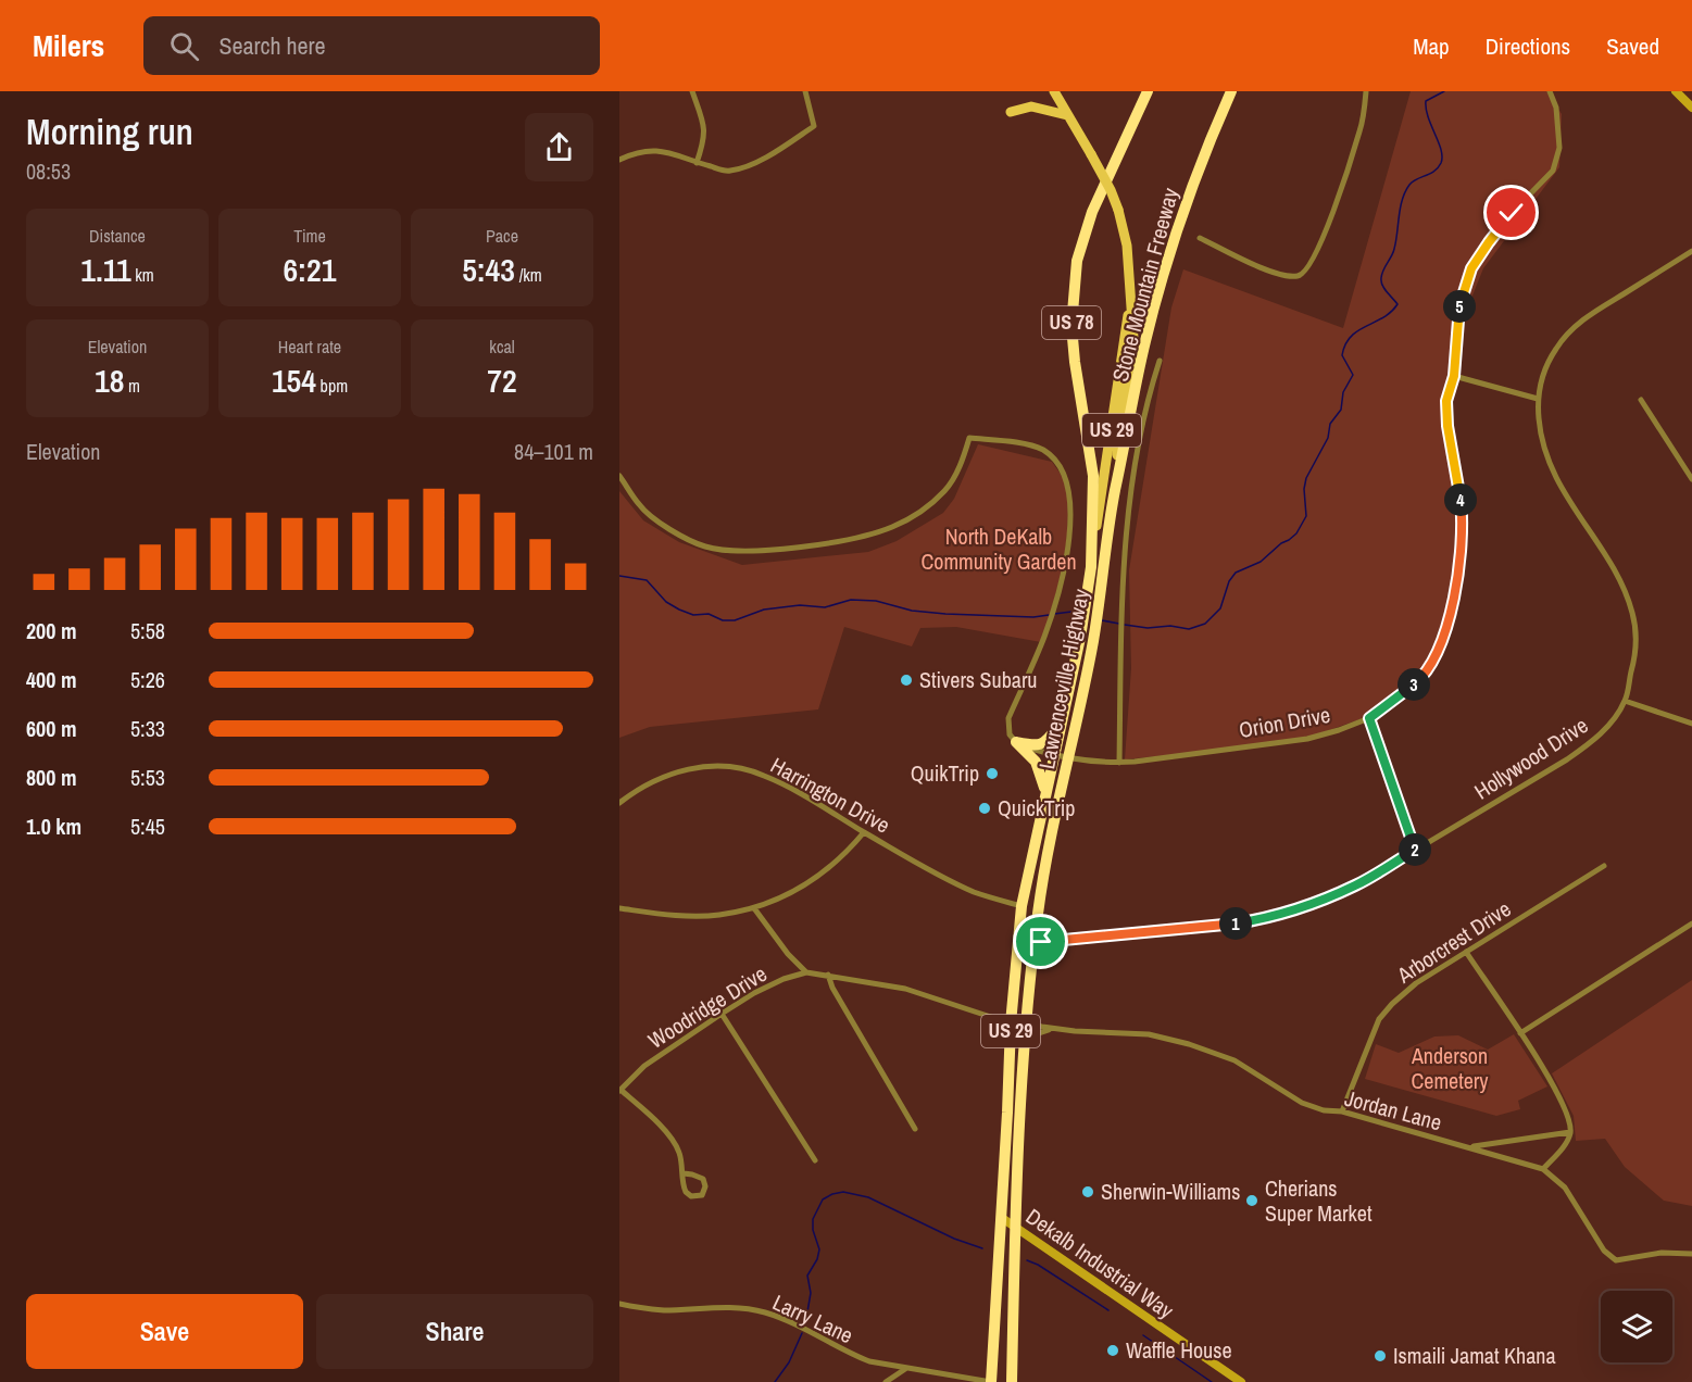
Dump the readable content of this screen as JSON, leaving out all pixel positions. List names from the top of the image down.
{
  "streets": {
    "highway": [
      "Stone Mountain Freeway",
      "US 78",
      "US 29",
      "Lawrenceville Highway"
    ],
    "main road": ["Dekalb Industrial Way"],
    "street": [
      "Orion Drive",
      "Hollywood Drive",
      "Harrington Drive",
      "Arborcrest Drive",
      "Woodridge Drive",
      "Jordan Lane",
      "Larry Lane"
    ]
  },
  "crossings": [
    ["Stone Mountain Freeway", "Lawrenceville Highway"],
    ["US 29", "Lawrenceville Highway"],
    ["US 29", "Dekalb Industrial Way"],
    ["US 29", "Larry Lane"],
    ["Lawrenceville Highway", "Orion Drive"],
    ["Lawrenceville Highway", "Hollywood Drive"],
    ["Lawrenceville Highway", "Harrington Drive"],
    ["Lawrenceville Highway", "Woodridge Drive"],
    ["Lawrenceville Highway", "Jordan Lane"],
    ["Lawrenceville Highway", "Dekalb Industrial Way"],
    ["Arborcrest Drive", "Jordan Lane"]
  ],
  "parks": ["North DeKalb Community Garden", "Anderson Cemetery"],
  "places": [
    "Stivers Subaru",
    "QuikTrip",
    "QuickTrip",
    "Sherwin-Williams",
    "Cherians Super Market",
    "Waffle House",
    "Ismaili Jamat Khana"
  ],
  "page": {
    "header": "Milers",
    "search": "Search here",
    "nav": ["Map", "Directions", "Saved"],
    "heading": ["Morning run", "08:53"],
    "stats": [
      ["Distance", "1.11 km"],
      ["Time", "6:21"],
      ["Pace", "5:43 /km"],
      ["Elevation", "18 m"],
      ["Heart rate", "154 bpm"],
      ["kcal", "72"]
    ],
    "pins": [
      "5",
      "4",
      "3",
      "2",
      "1"
    ],
    "chart": ["Elevation", "84–101 m"],
    "list": [
      {
        "name": "200 m",
        "note": "5:58"
      },
      {
        "name": "400 m",
        "note": "5:26"
      },
      {
        "name": "600 m",
        "note": "5:33"
      },
      {
        "name": "800 m",
        "note": "5:53"
      },
      {
        "name": "1.0 km",
        "note": "5:45"
      }
    ],
    "buttons": ["Save", "Share"]
  }
}
